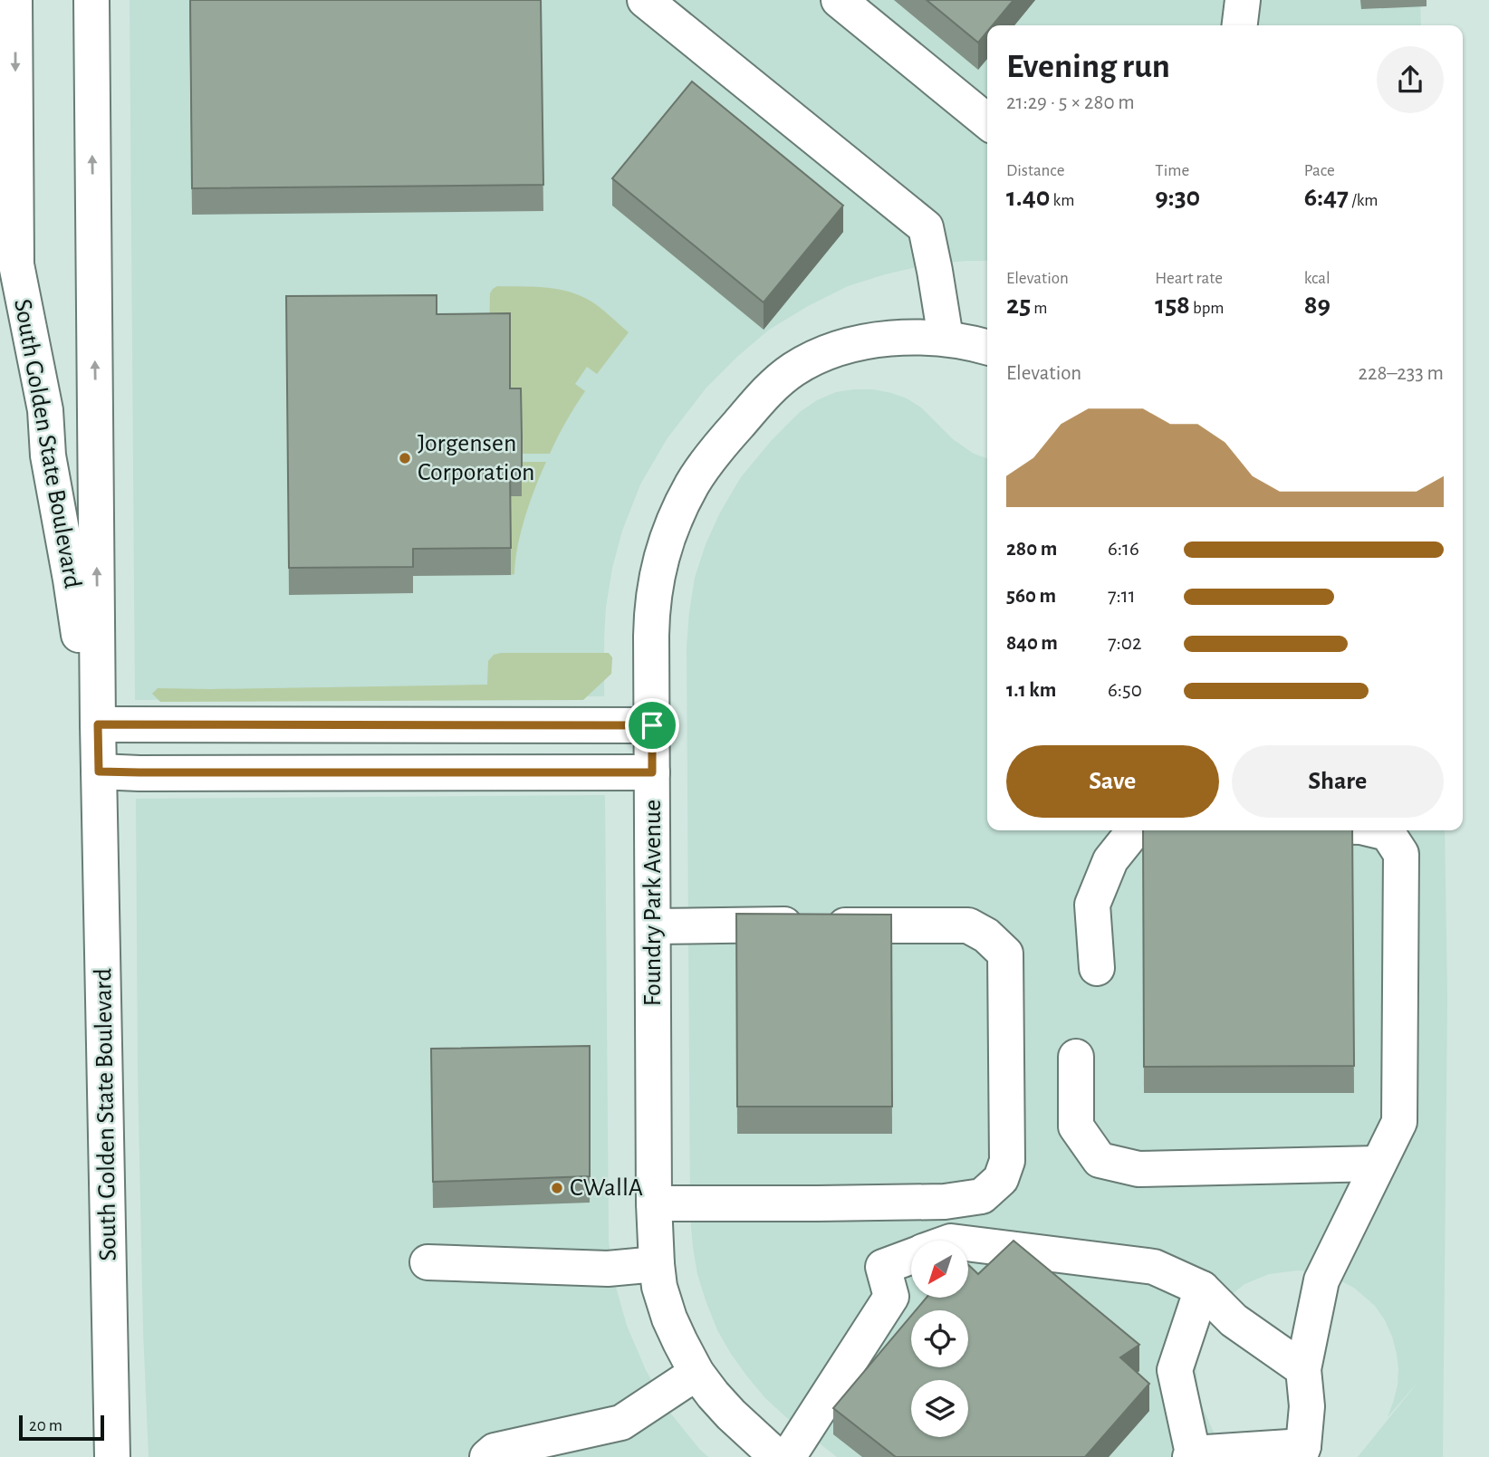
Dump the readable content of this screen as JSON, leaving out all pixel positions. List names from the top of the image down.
{
  "streets": {
    "street": ["South Golden State Boulevard", "Foundry Park Avenue"]
  },
  "places": ["Jorgensen Corporation", "CWallA"],
  "scale_bar": "20 m",
  "north": "bottom left",
  "page": {
    "heading": ["Evening run", "21:29 · 5 × 280 m"],
    "stats": [
      ["Distance", "1.40 km"],
      ["Time", "9:30"],
      ["Pace", "6:47 /km"],
      ["Elevation", "25 m"],
      ["Heart rate", "158 bpm"],
      ["kcal", "89"]
    ],
    "chart": ["Elevation", "228–233 m"],
    "list": [
      {
        "name": "280 m",
        "note": "6:16"
      },
      {
        "name": "560 m",
        "note": "7:11"
      },
      {
        "name": "840 m",
        "note": "7:02"
      },
      {
        "name": "1.1 km",
        "note": "6:50"
      }
    ],
    "buttons": ["Save", "Share"],
    "scale": "20 m"
  }
}
